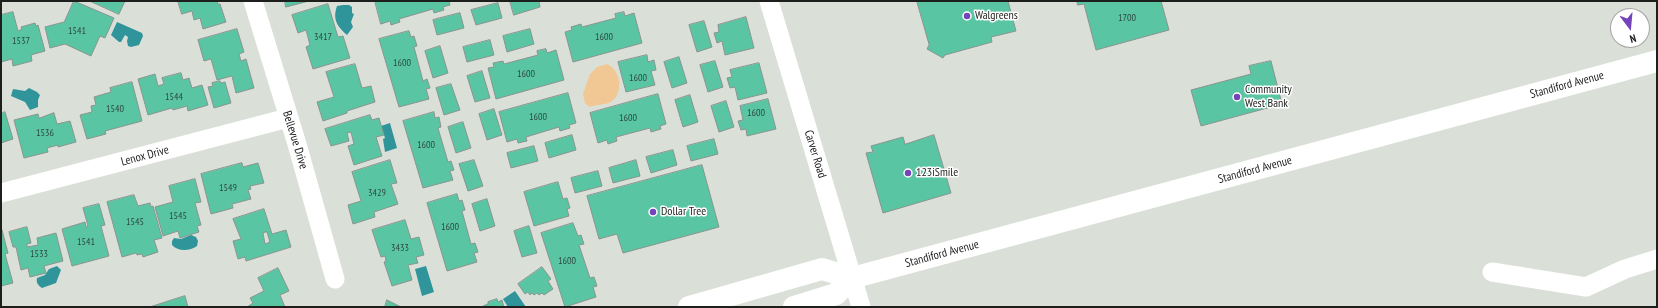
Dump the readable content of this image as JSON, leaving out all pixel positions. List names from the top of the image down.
{
  "streets": {
    "main road": ["Standiford Avenue"],
    "street": ["Bellevue Drive", "Carver Road", "Lenox Drive"]
  },
  "crossings": [
    ["Standiford Avenue", "Carver Road"],
    ["Bellevue Drive", "Lenox Drive"]
  ],
  "places": [
    "Walgreens",
    "Community West Bank",
    "123iSmile",
    "Dollar Tree"
  ],
  "house_numbers": [
    "1700",
    "1541",
    "3417",
    "1600",
    "1537",
    "1600",
    "1600",
    "1600",
    "1544",
    "1540",
    "1600",
    "1600",
    "1600",
    "1536",
    "1600",
    "1549",
    "3429",
    "1545",
    "1545",
    "1600",
    "1541",
    "3433",
    "1533",
    "1600"
  ],
  "north": "bottom"
}
